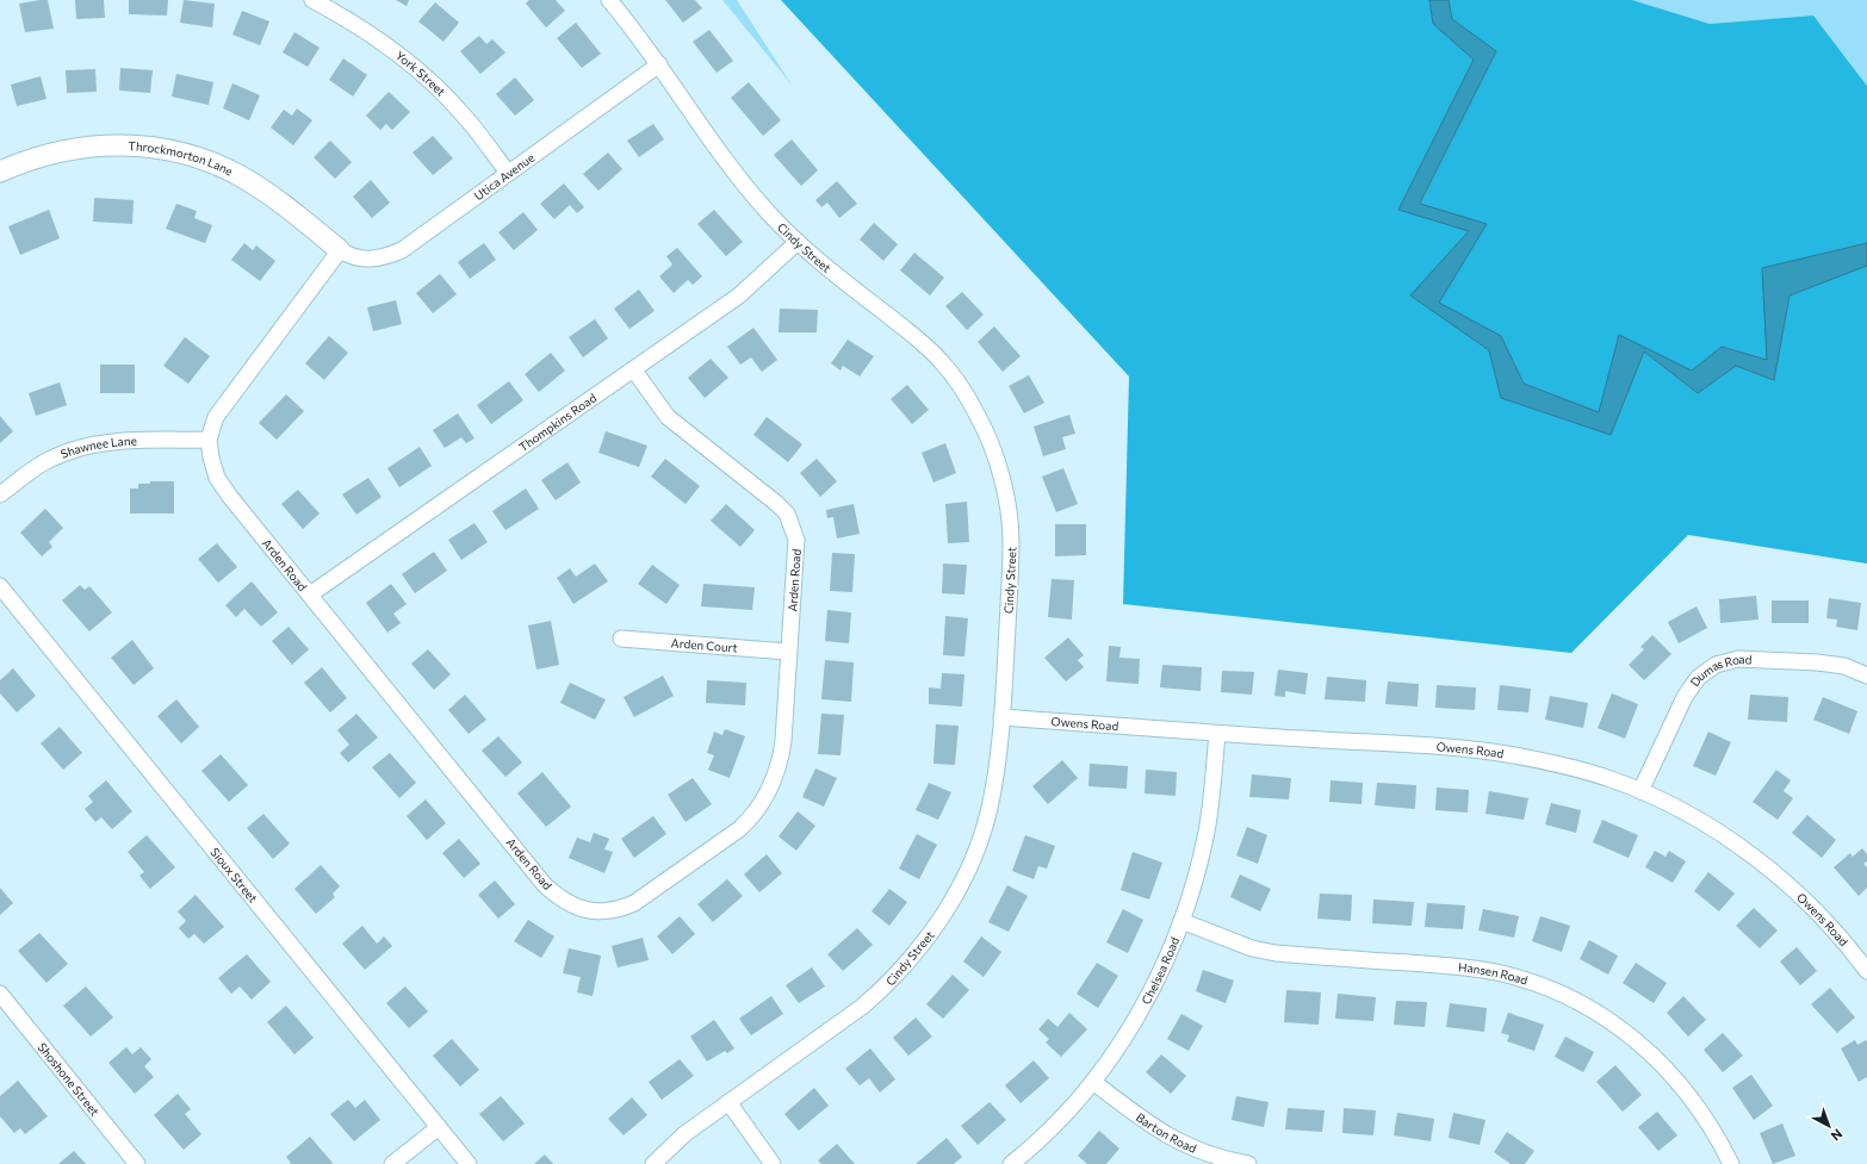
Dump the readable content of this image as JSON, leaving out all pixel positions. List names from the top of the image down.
{
  "streets": {
    "street": [
      "York Street",
      "Throckmorton Lane",
      "Utica Avenue",
      "Cindy Street",
      "Thompkins Road",
      "Shawnee Lane",
      "Arden Road",
      "Arden Court",
      "Dumas Road",
      "Owens Road",
      "Sioux Street",
      "Chelsea Road",
      "Hansen Road",
      "Shoshone Street",
      "Barton Road"
    ]
  },
  "crossings": [
    ["York Street", "Utica Avenue"],
    ["Throckmorton Lane", "Utica Avenue"],
    ["Throckmorton Lane", "Arden Road"],
    ["Utica Avenue", "Cindy Street"],
    ["Utica Avenue", "Arden Road"],
    ["Cindy Street", "Thompkins Road"],
    ["Cindy Street", "Owens Road"],
    ["Thompkins Road", "Arden Road"],
    ["Shawnee Lane", "Arden Road"],
    ["Arden Road", "Arden Court"],
    ["Dumas Road", "Owens Road"],
    ["Owens Road", "Chelsea Road"],
    ["Chelsea Road", "Hansen Road"],
    ["Chelsea Road", "Barton Road"]
  ],
  "north": "bottom right"
}
